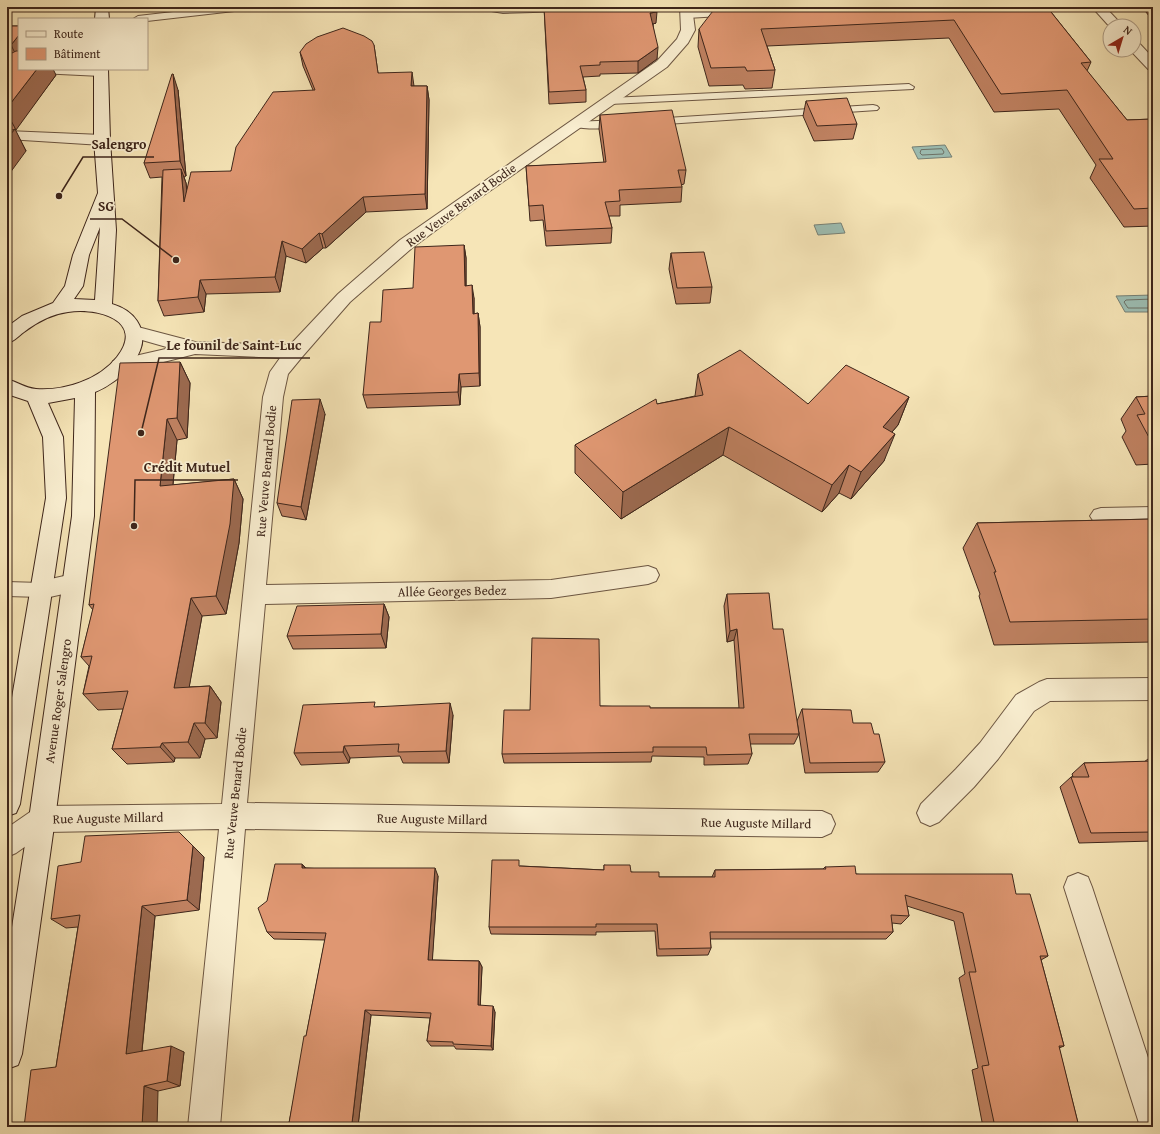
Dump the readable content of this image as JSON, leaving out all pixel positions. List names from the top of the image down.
{
  "streets": {
    "street": [
      "Rue Veuve Benard Bodie",
      "Allée Georges Bedez",
      "Avenue Roger Salengro",
      "Rue Auguste Millard"
    ]
  },
  "crossings": [
    ["Rue Veuve Benard Bodie", "Allée Georges Bedez"],
    ["Rue Veuve Benard Bodie", "Rue Auguste Millard"],
    ["Avenue Roger Salengro", "Rue Auguste Millard"]
  ],
  "places": [
    "Salengro",
    "SG",
    "Le founil de Saint-Luc",
    "Crédit Mutuel"
  ],
  "legend": ["Route", "Bâtiment"],
  "north": "top right"
}
